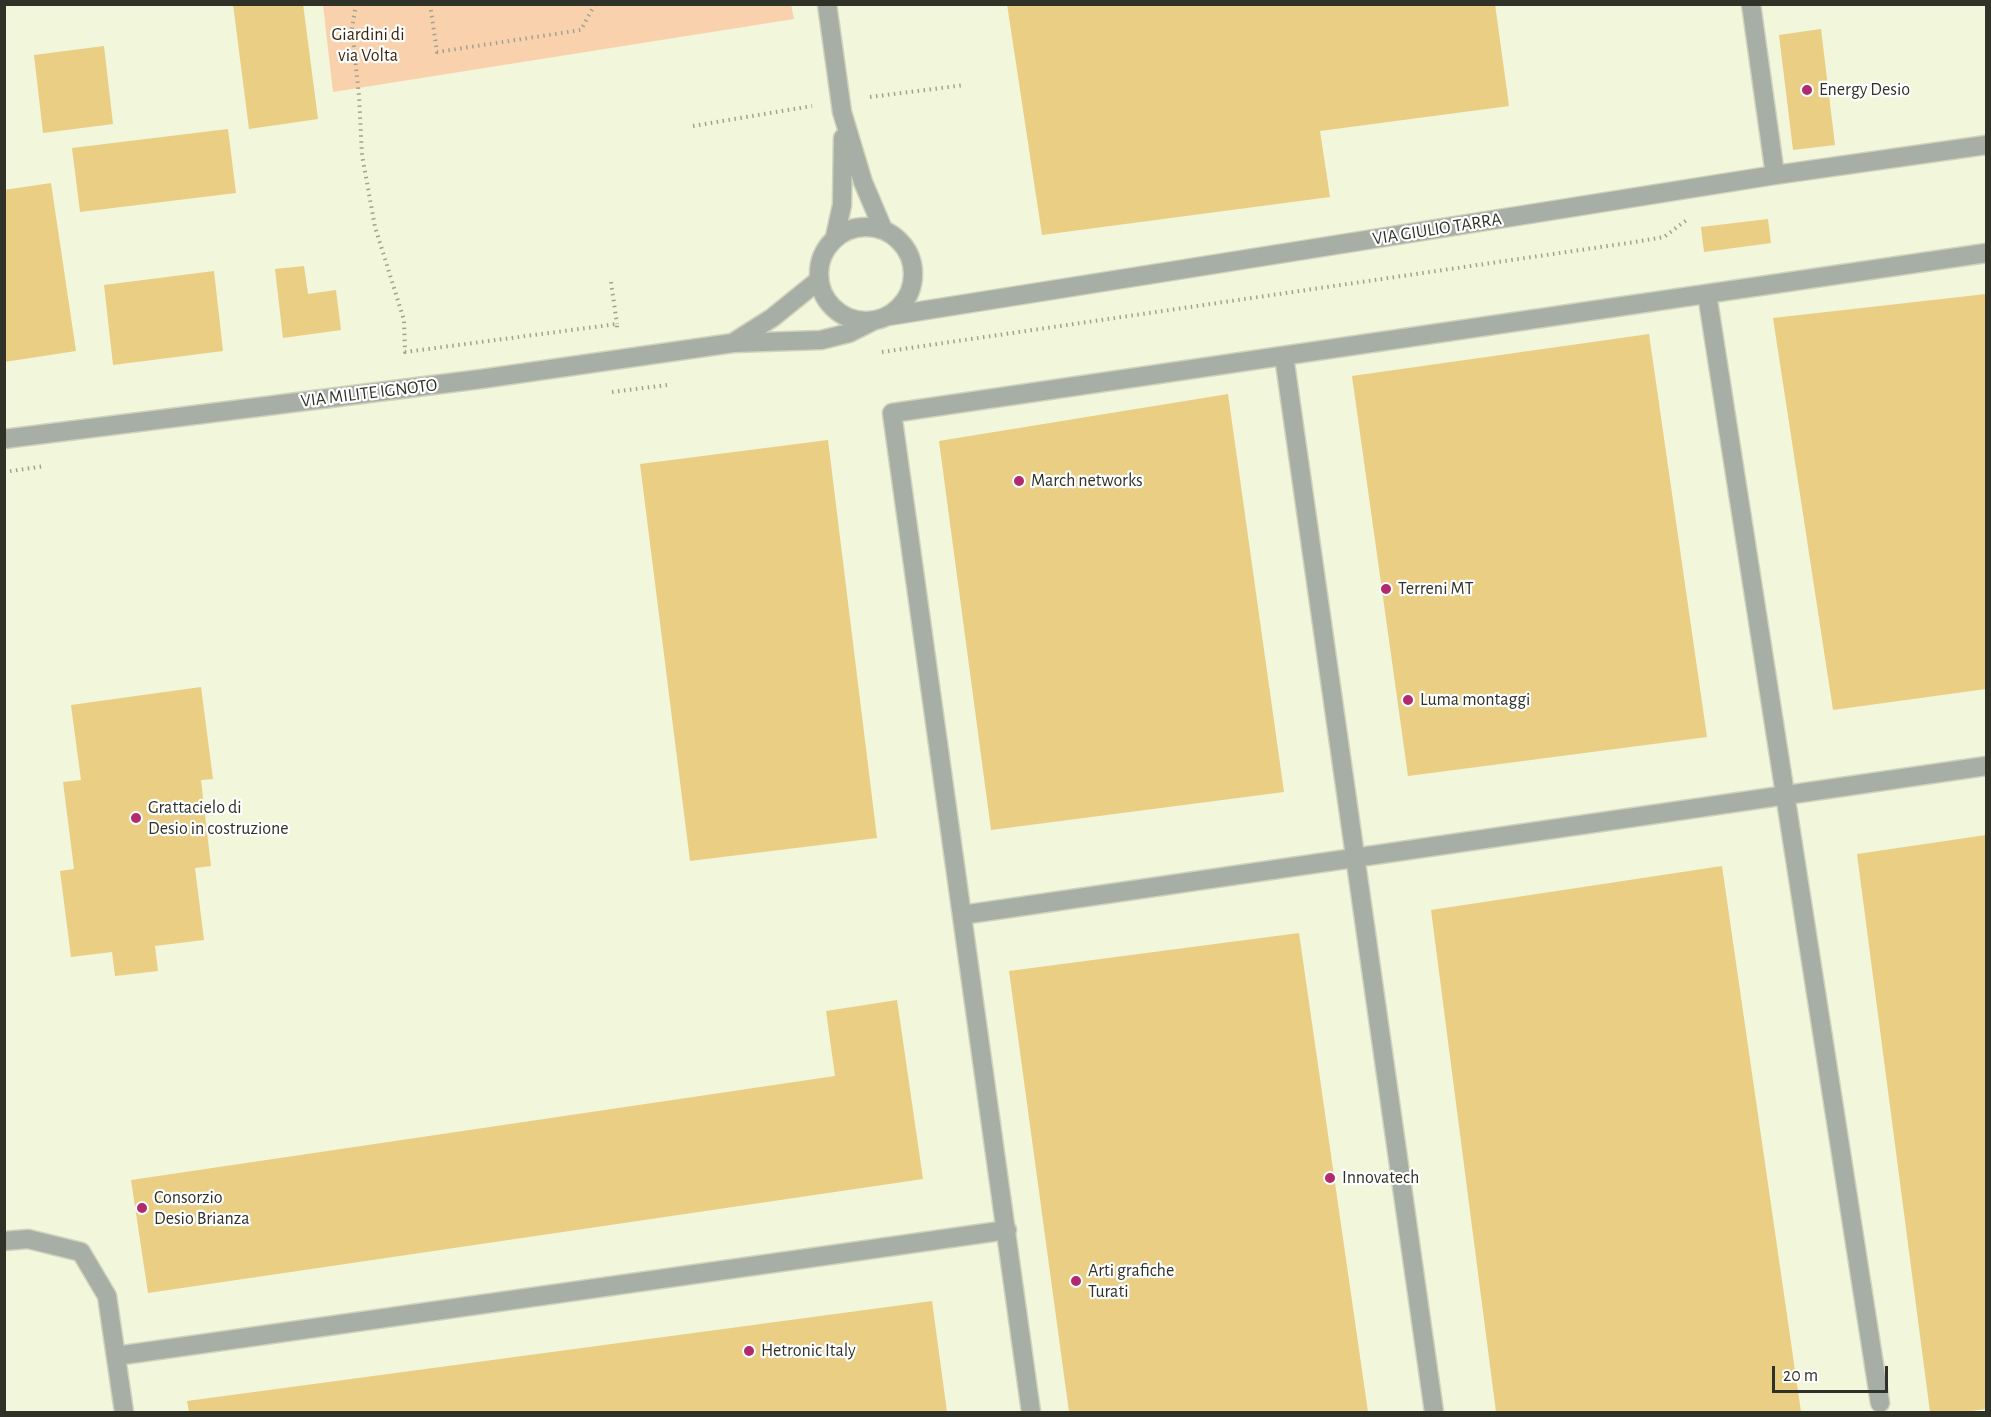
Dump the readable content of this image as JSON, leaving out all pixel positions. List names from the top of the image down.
{
  "streets": {
    "street": ["VIA GIULIO TARRA", "VIA MILITE IGNOTO"]
  },
  "crossings": [
    ["VIA GIULIO TARRA", "VIA MILITE IGNOTO"]
  ],
  "parks": ["Giardini di via Volta"],
  "places": [
    "Energy Desio",
    "March networks",
    "Terreni MT",
    "Luma montaggi",
    "Grattacielo di Desio in costruzione",
    "Innovatech",
    "Consorzio Desio Brianza",
    "Arti grafiche Turati",
    "Hetronic Italy"
  ],
  "scale_bar": "20 m"
}
